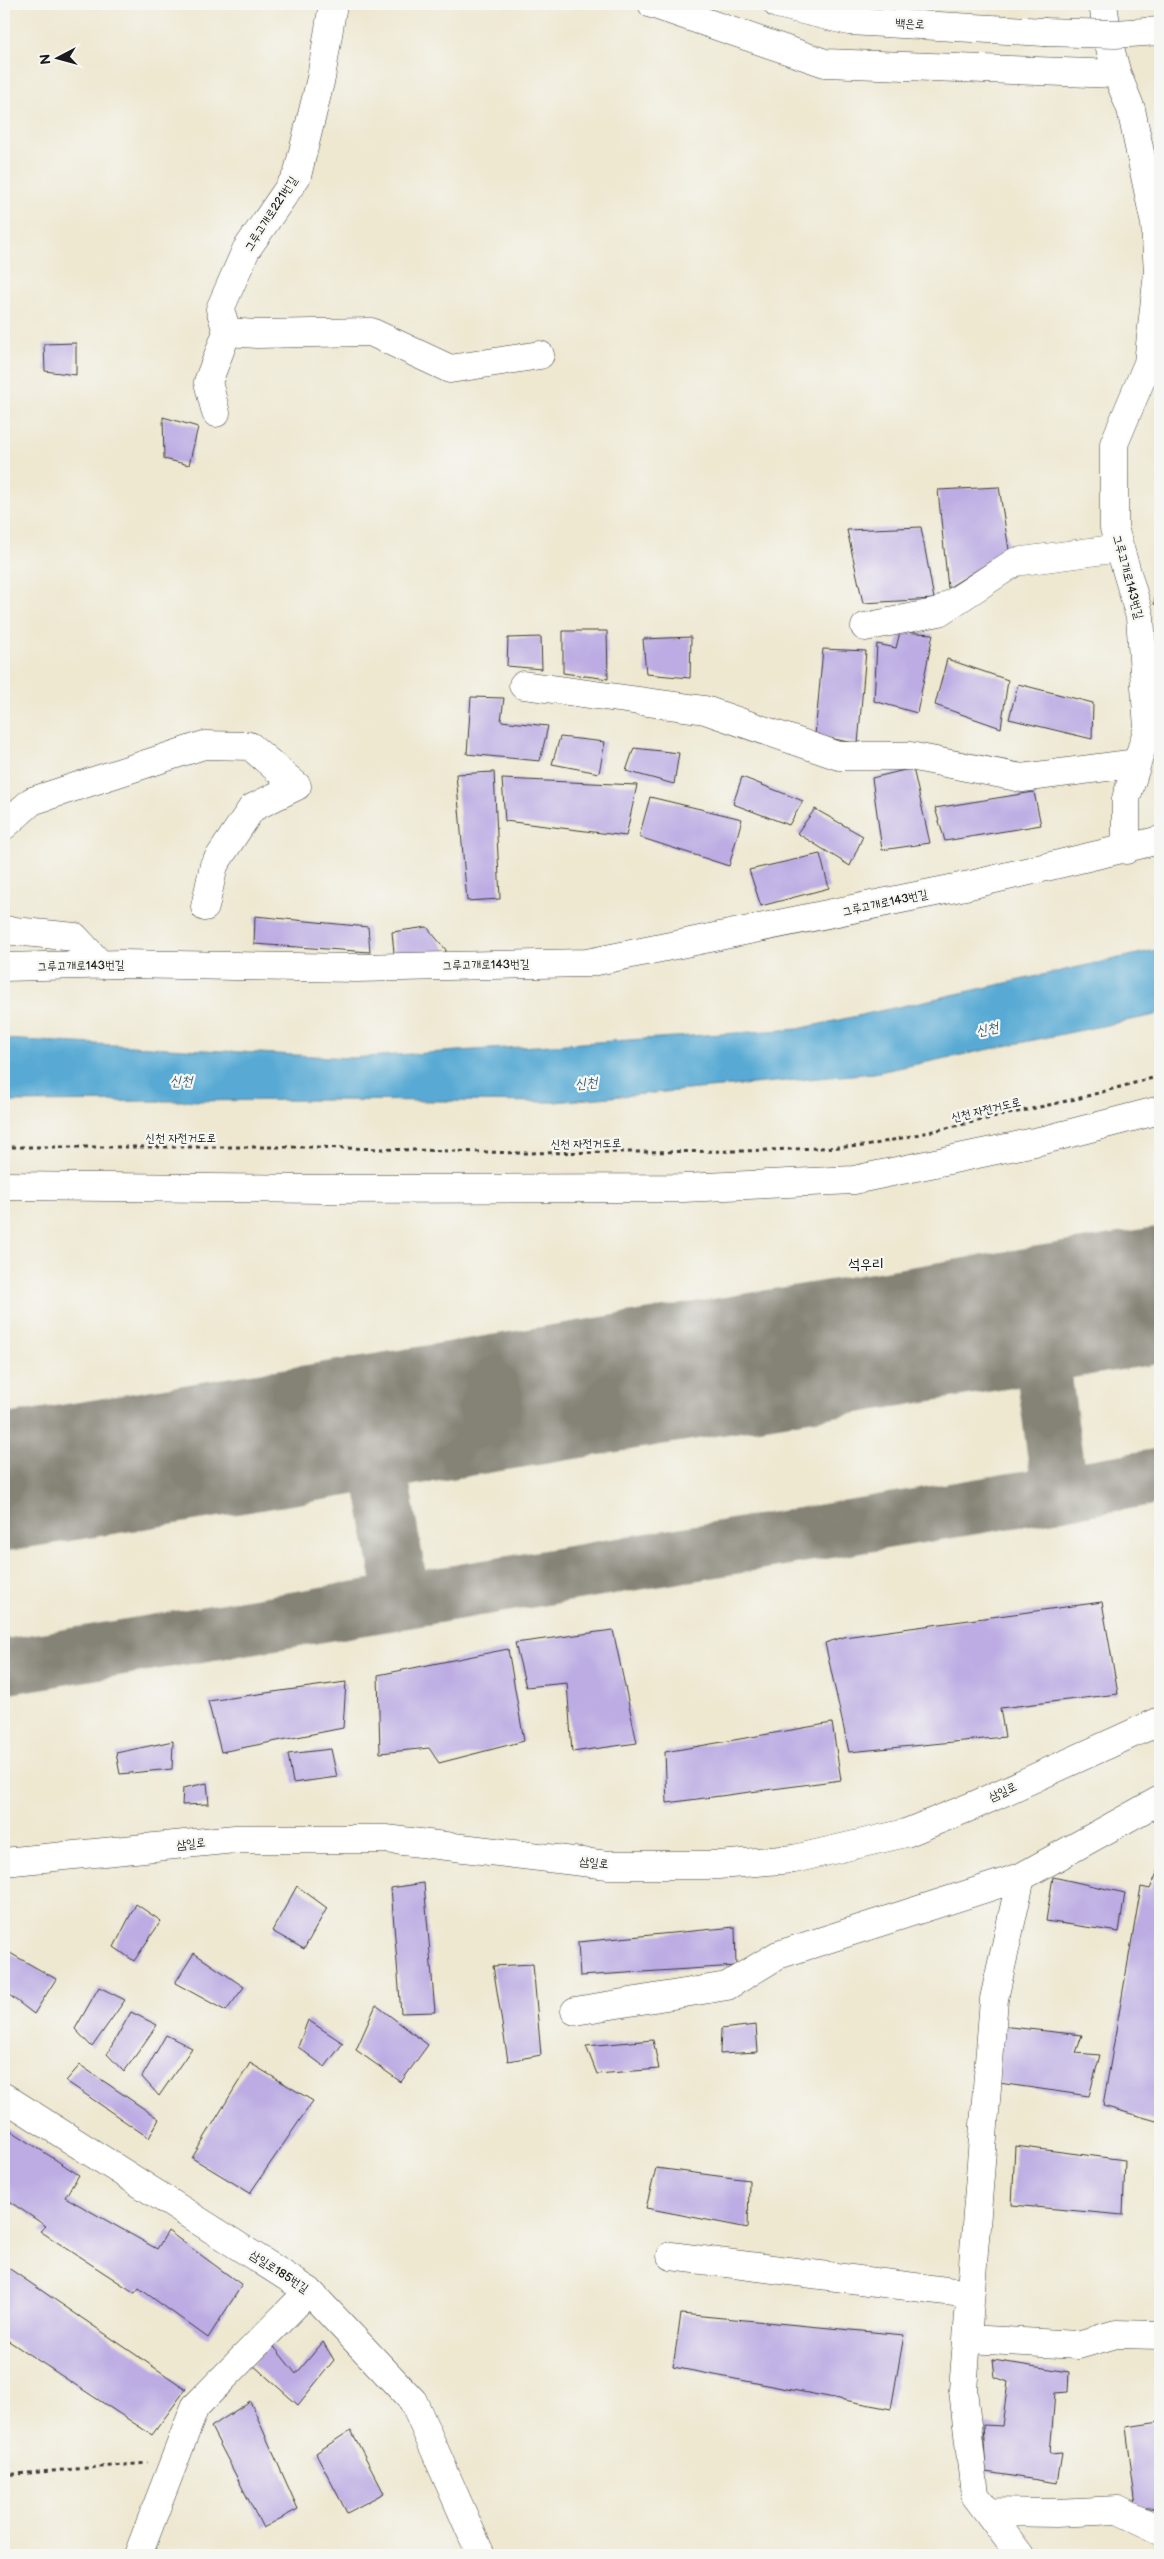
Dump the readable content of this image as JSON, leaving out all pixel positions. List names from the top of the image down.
{
  "streets": {
    "street": [
      "백은로",
      "그루고개로221번길",
      "그루고개로143번길",
      "삼일로",
      "삼일로185번길"
    ],
    "path": ["신천 자전거도로"]
  },
  "districts": ["석우리"],
  "water": ["신천"],
  "north": "left"
}
